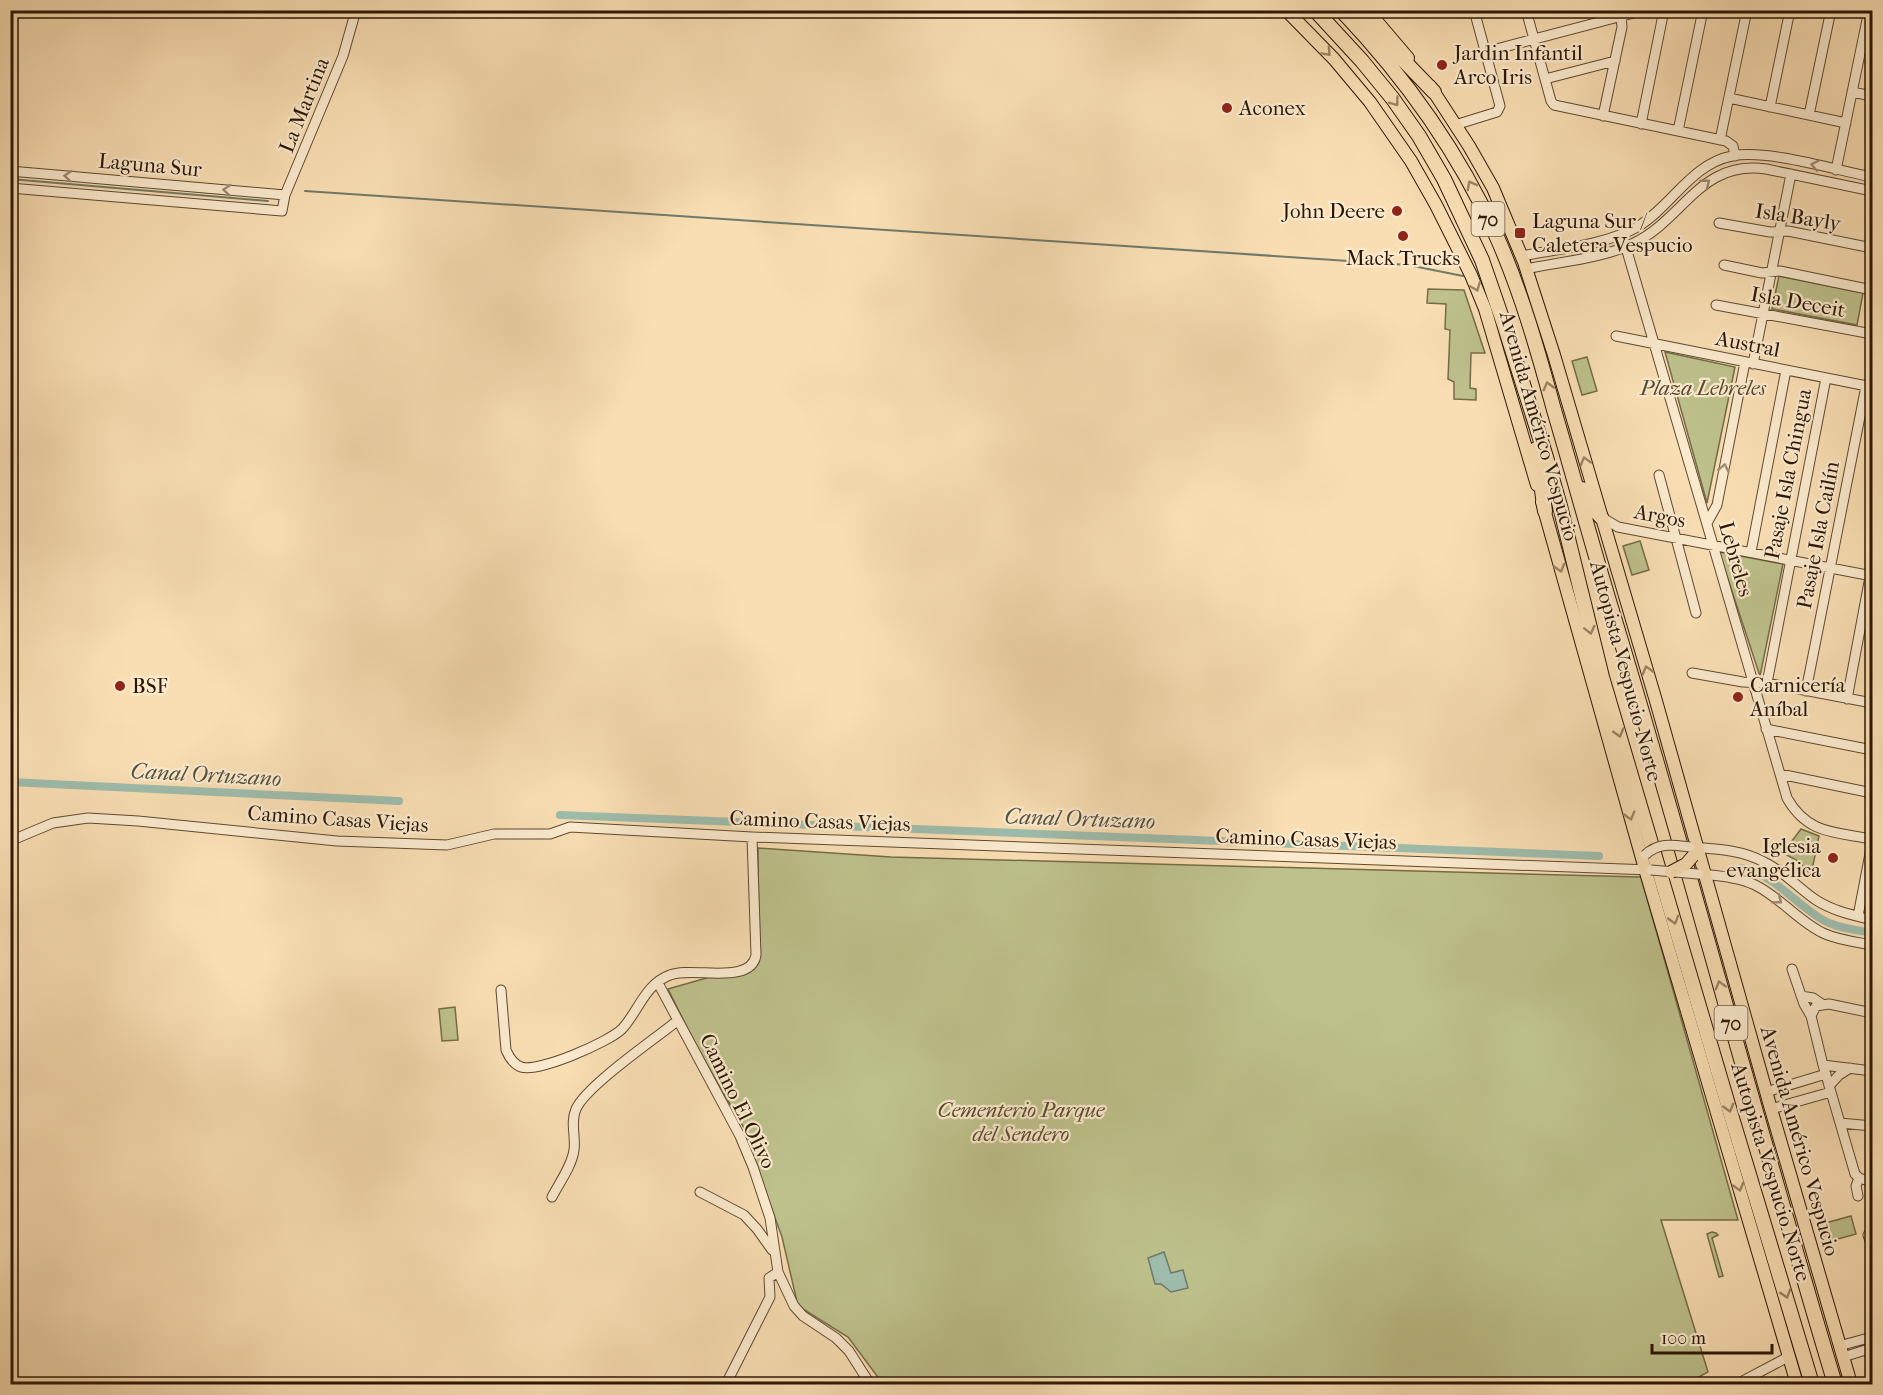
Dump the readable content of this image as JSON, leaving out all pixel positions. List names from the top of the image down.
{
  "streets": {
    "highway": ["70", "Autopista Vespucio Norte"],
    "main road": ["Avenida Américo Vespucio"],
    "street": [
      "La Martina",
      "Laguna Sur",
      "Isla Bayly",
      "Isla Deceit",
      "Austral",
      "Pasaje Isla Chingua",
      "Argos",
      "Pasaje Isla Cailín",
      "Lebreles",
      "Camino Casas Viejas",
      "Camino El Olivo"
    ]
  },
  "crossings": [
    ["La Martina", "Laguna Sur"],
    ["Austral", "Pasaje Isla Chingua"],
    ["Austral", "Pasaje Isla Cailín"],
    ["Austral", "Lebreles"],
    ["Avenida Américo Vespucio", "Argos"],
    ["Avenida Américo Vespucio", "Camino Casas Viejas"],
    ["Pasaje Isla Chingua", "Argos"],
    ["Argos", "Pasaje Isla Cailín"],
    ["Argos", "Lebreles"]
  ],
  "water": ["Canal Ortuzano"],
  "parks": ["Plaza Lebreles", "Cementerio Parque del Sendero"],
  "places": {
    "other": [
      "Jardin Infantil Arco Iris",
      "Aconex",
      "John Deere",
      "Mack Trucks",
      "BSF",
      "Carnicería Aníbal",
      "Iglesia evangélica"
    ],
    "transit": ["Laguna Sur / Caletera Vespucio"]
  },
  "scale_bar": "100 m"
}
